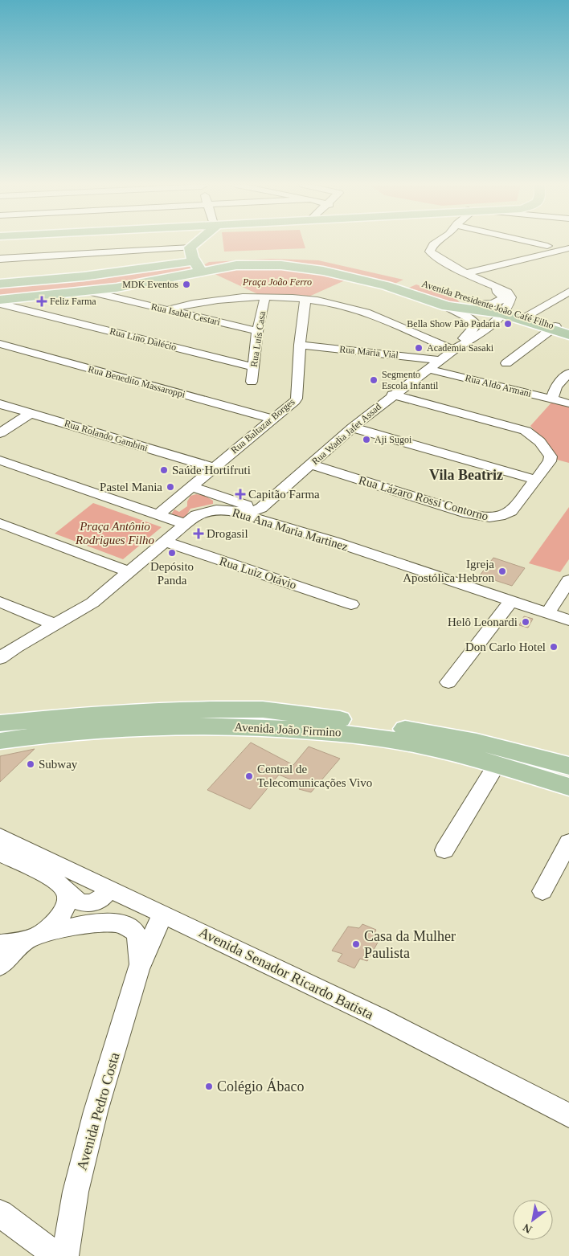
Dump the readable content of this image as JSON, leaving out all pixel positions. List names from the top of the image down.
{
  "streets": {
    "main road": ["Avenida Presidente João Café Filho", "Avenida João Firmino"],
    "street": [
      "Rua Isabel Cestari",
      "Rua Lino Dalécio",
      "Rua Luís Casa",
      "Rua Maria Vial",
      "Rua Benedito Massaroppi",
      "Rua Aldo Armani",
      "Rua Baltazar Borges",
      "Rua Wadia Jafet Assad",
      "Rua Rolando Gambini",
      "Rua Lázaro Rossi Contorno",
      "Rua Ana Maria Martinez",
      "Rua Luiz Otávio",
      "Avenida Senador Ricardo Batista",
      "Avenida Pedro Costa"
    ]
  },
  "crossings": [
    ["Avenida Presidente João Café Filho", "Rua Isabel Cestari"],
    ["Avenida Presidente João Café Filho", "Rua Wadia Jafet Assad"],
    ["Rua Isabel Cestari", "Rua Luís Casa"],
    ["Rua Lino Dalécio", "Rua Luís Casa"],
    ["Rua Maria Vial", "Rua Baltazar Borges"],
    ["Rua Maria Vial", "Rua Wadia Jafet Assad"],
    ["Rua Benedito Massaroppi", "Rua Baltazar Borges"],
    ["Rua Aldo Armani", "Rua Wadia Jafet Assad"],
    ["Rua Baltazar Borges", "Rua Rolando Gambini"],
    ["Rua Wadia Jafet Assad", "Rua Lázaro Rossi Contorno"],
    ["Rua Wadia Jafet Assad", "Rua Ana Maria Martinez"],
    ["Rua Ana Maria Martinez", "Rua Luiz Otávio"]
  ],
  "districts": ["Vila Beatriz"],
  "parks": ["Praça João Ferro", "Praça Antônio Rodrigues Filho"],
  "places": {
    "other": [
      "MDK Eventos",
      "Bella Show Pão Padaria",
      "Academia Sasaki",
      "Segmento Escola Infantil",
      "Aji Sugoi",
      "Saúde Hortifruti",
      "Pastel Mania",
      "Depósito Panda",
      "Igreja Apostólica Hebron",
      "Helô Leonardi",
      "Don Carlo Hotel",
      "Subway",
      "Central de Telecomunicações Vivo",
      "Casa da Mulher Paulista",
      "Colégio Ábaco"
    ],
    "health": ["Feliz Farma", "Capitão Farma", "Drogasil"]
  },
  "north": "bottom left"
}
